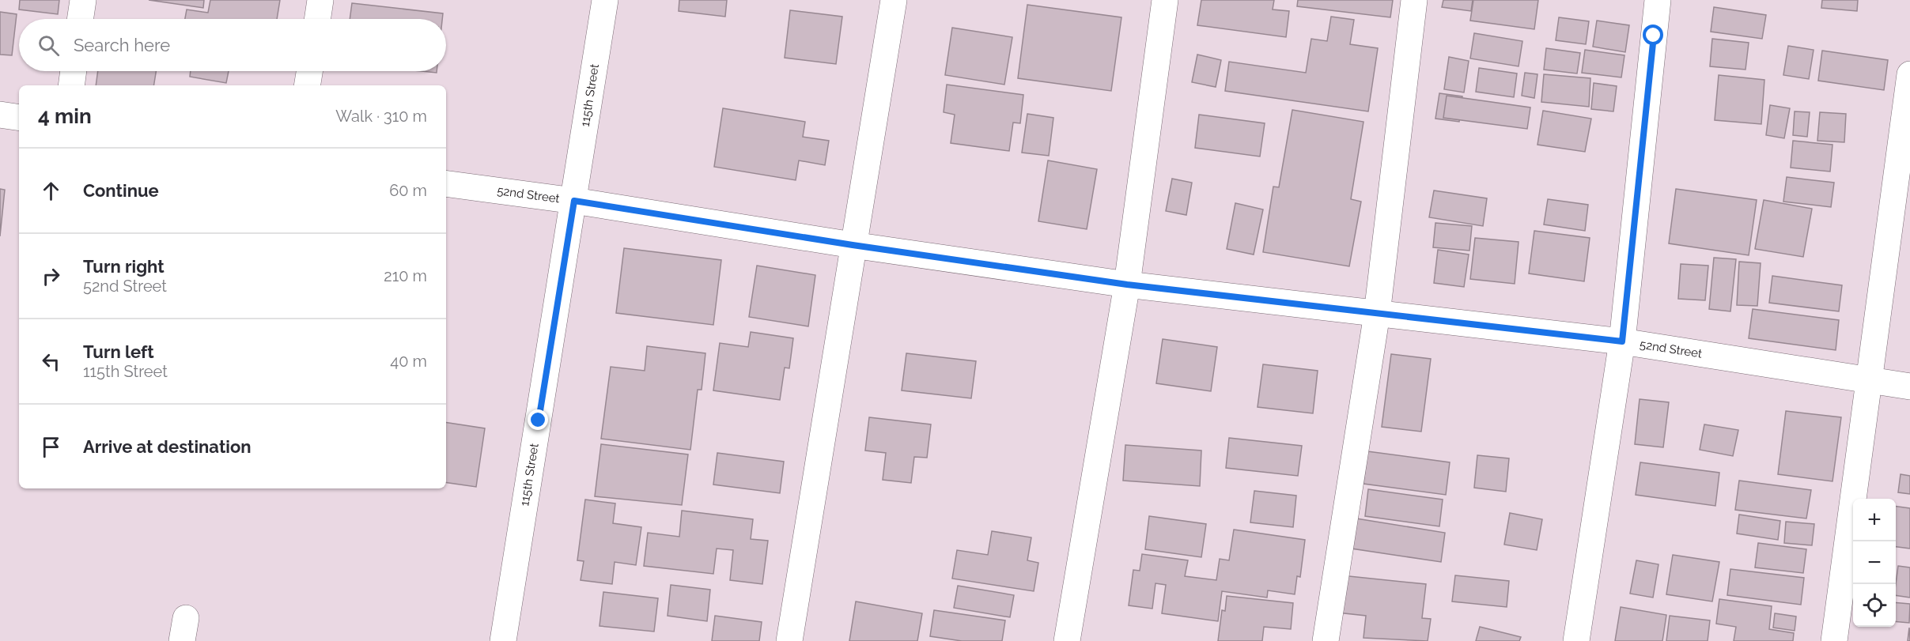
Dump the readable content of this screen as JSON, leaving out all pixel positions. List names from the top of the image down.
{
  "streets": {
    "street": ["115th Street", "52nd Street"]
  },
  "crossings": [
    ["115th Street", "52nd Street"]
  ],
  "page": {
    "search": "Search here",
    "heading": ["4 min", "Walk · 310 m"],
    "list": [
      ["Continue", "60 m"],
      ["Turn right", "52nd Street", "210 m"],
      ["Turn left", "115th Street", "40 m"],
      "Arrive at destination"
    ],
    "map_buttons": ["+", "−"]
  }
}
